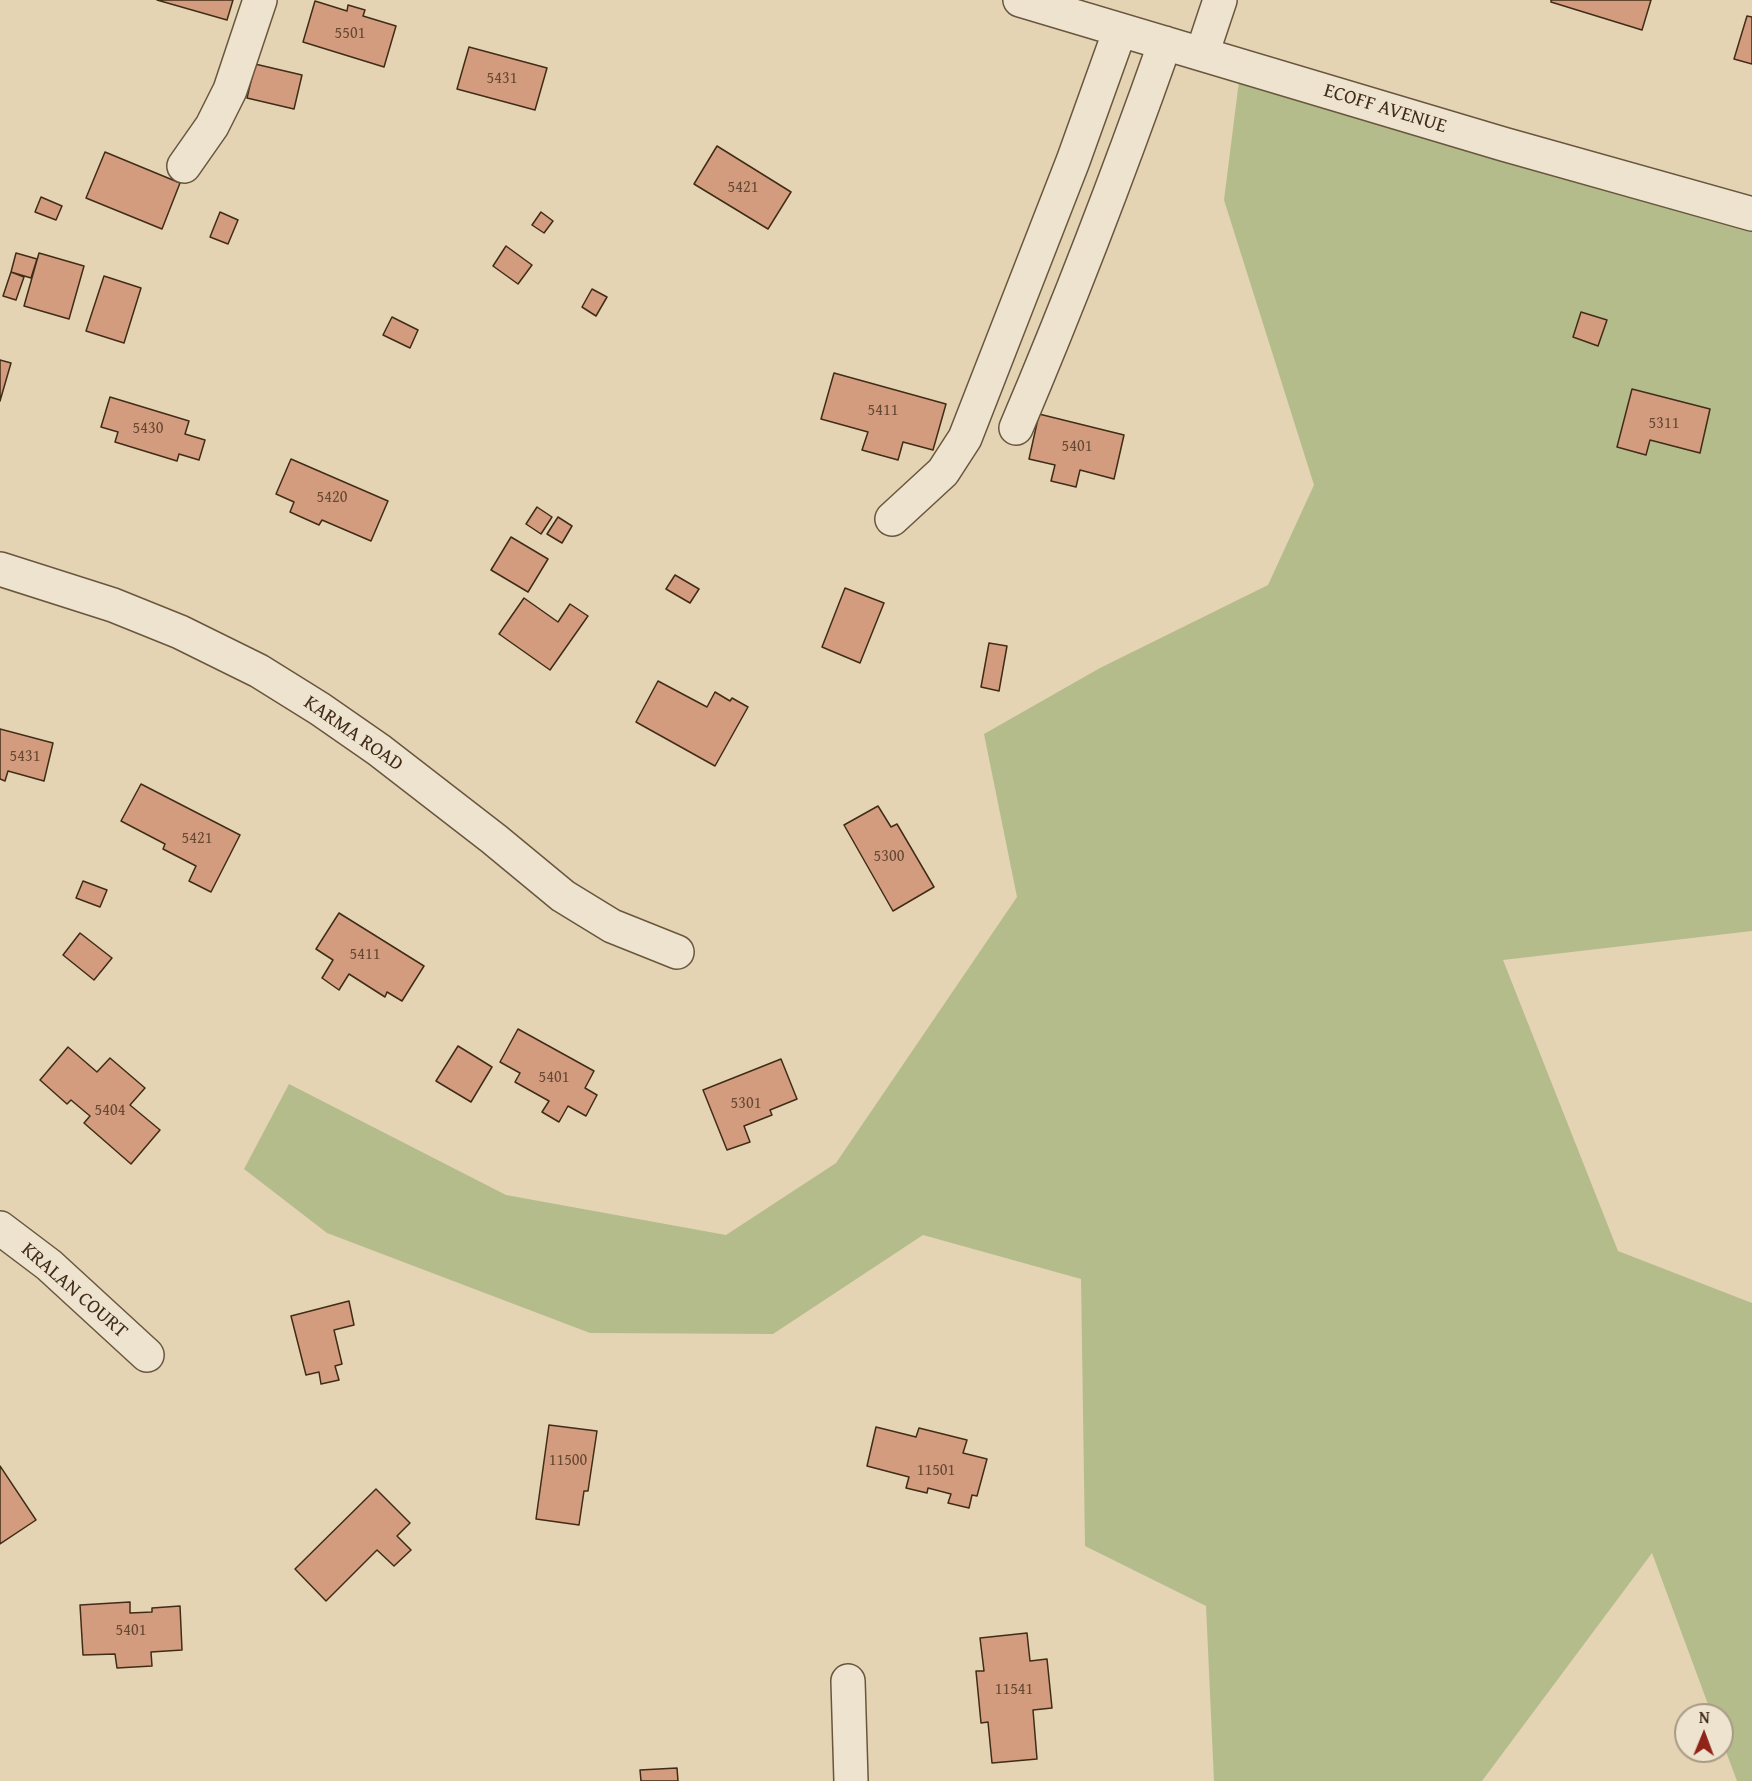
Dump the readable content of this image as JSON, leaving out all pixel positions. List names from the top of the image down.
{
  "streets": {
    "street": ["ECOFF AVENUE", "KARMA ROAD", "KRALAN COURT"]
  },
  "house_numbers": [
    "5501",
    "5431",
    "5421",
    "5411",
    "5311",
    "5430",
    "5401",
    "5420",
    "5431",
    "5421",
    "5300",
    "5411",
    "5401",
    "5301",
    "5404",
    "11500",
    "11501",
    "5401",
    "11541"
  ],
  "north": "top"
}
